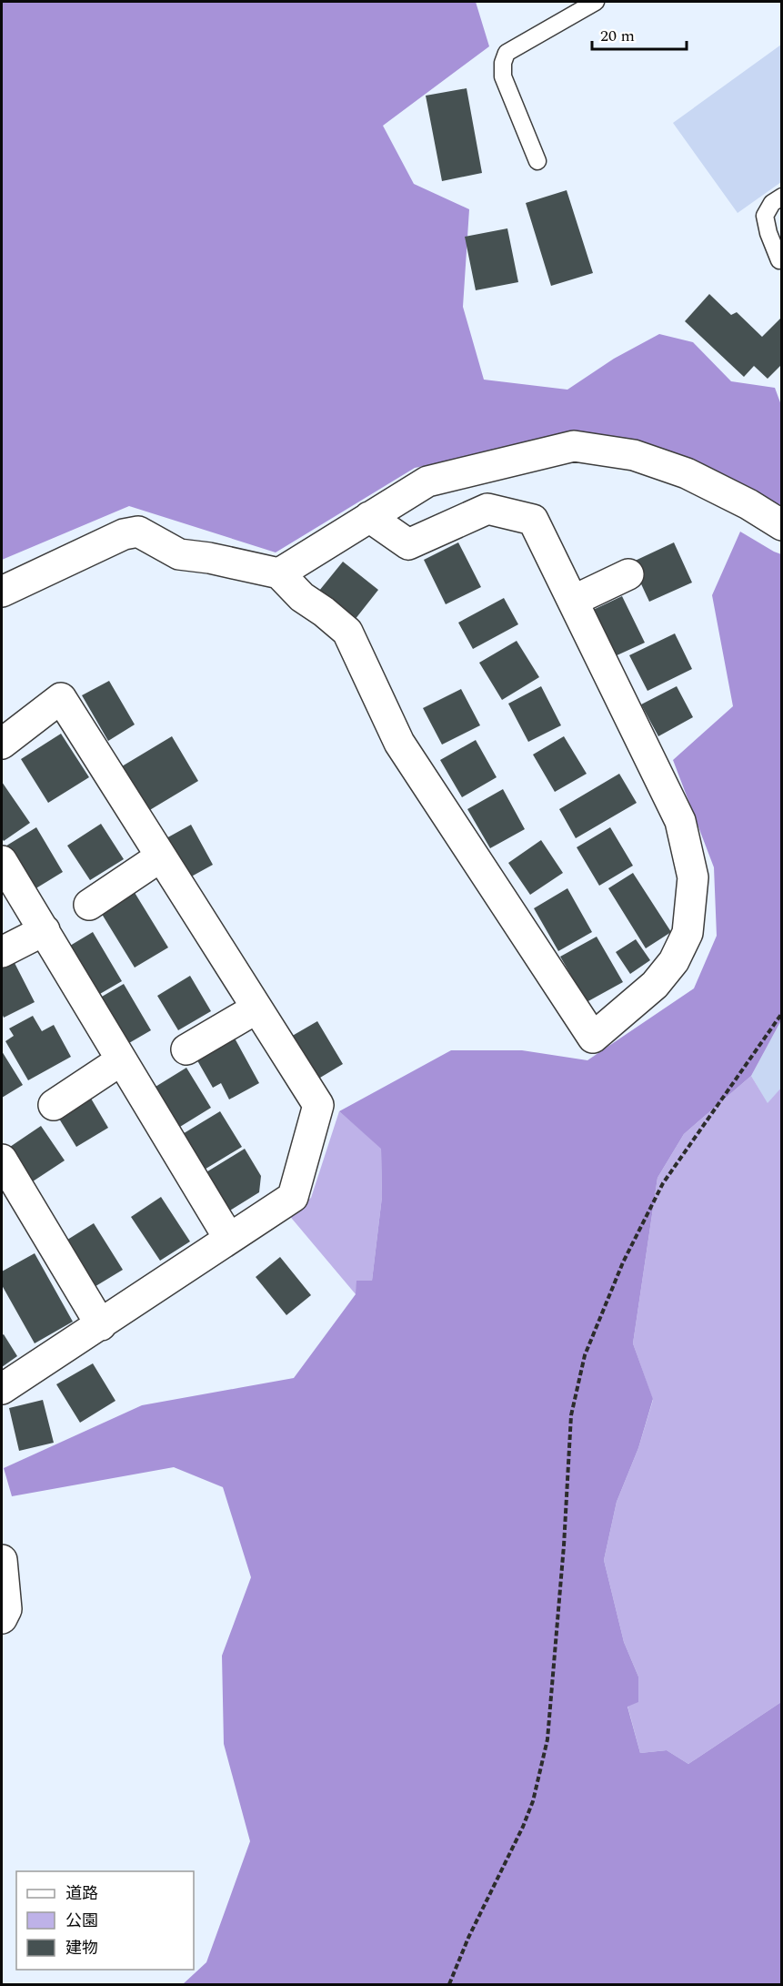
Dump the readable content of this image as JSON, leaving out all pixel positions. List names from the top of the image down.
{
  "legend": ["道路", "公園", "建物"],
  "scale_bar": "20 m"
}
